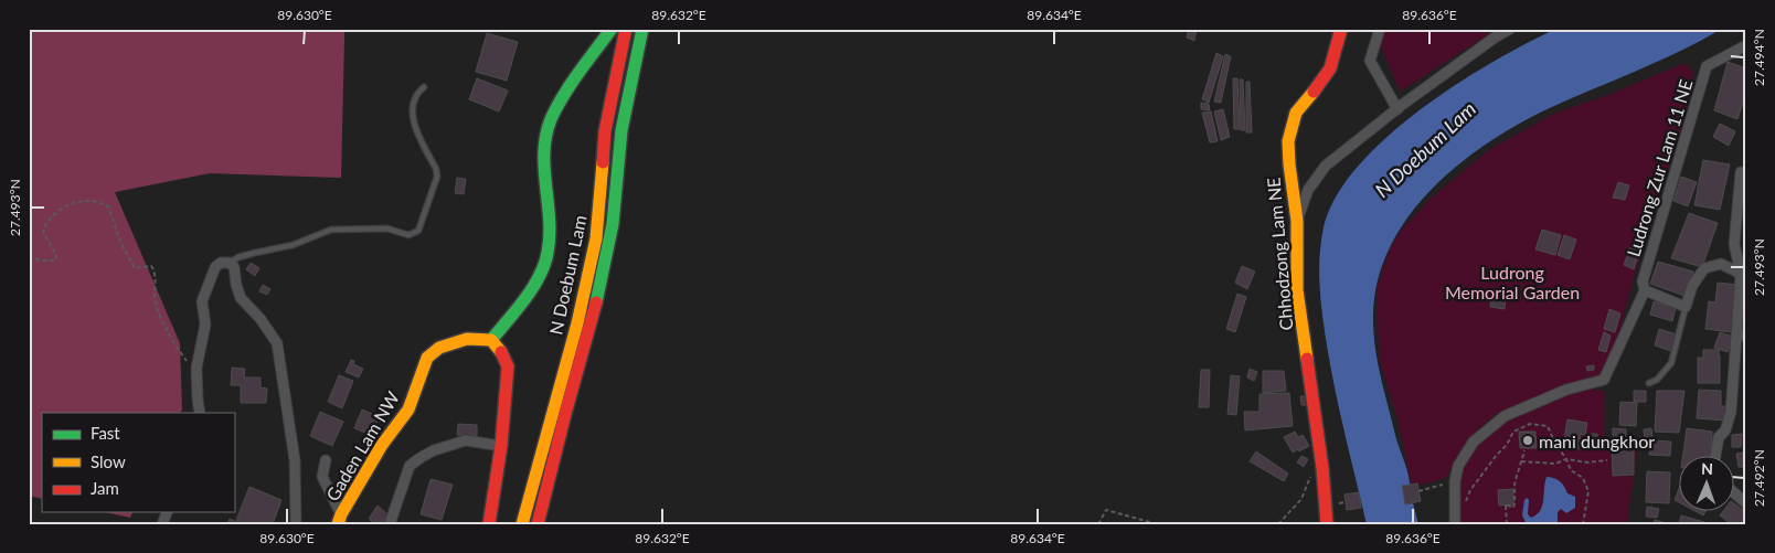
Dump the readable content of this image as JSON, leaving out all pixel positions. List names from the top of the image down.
{
  "streets": {
    "main road": ["Chhodzong Lam NE", "N Doebum Lam", "Gaden Lam NW"],
    "street": ["Ludrong Zur Lam 11 NE"]
  },
  "water": ["N Doebum Lam"],
  "parks": ["Ludrong Memorial Garden"],
  "places": ["mani dungkhor"],
  "legend": ["Fast", "Slow", "Jam"],
  "north": "top",
  "coordinates": [
    "89.630°E",
    "89.632°E",
    "89.634°E",
    "89.636°E",
    "27.494°N",
    "27.493°N",
    "27.492°N"
  ]
}
